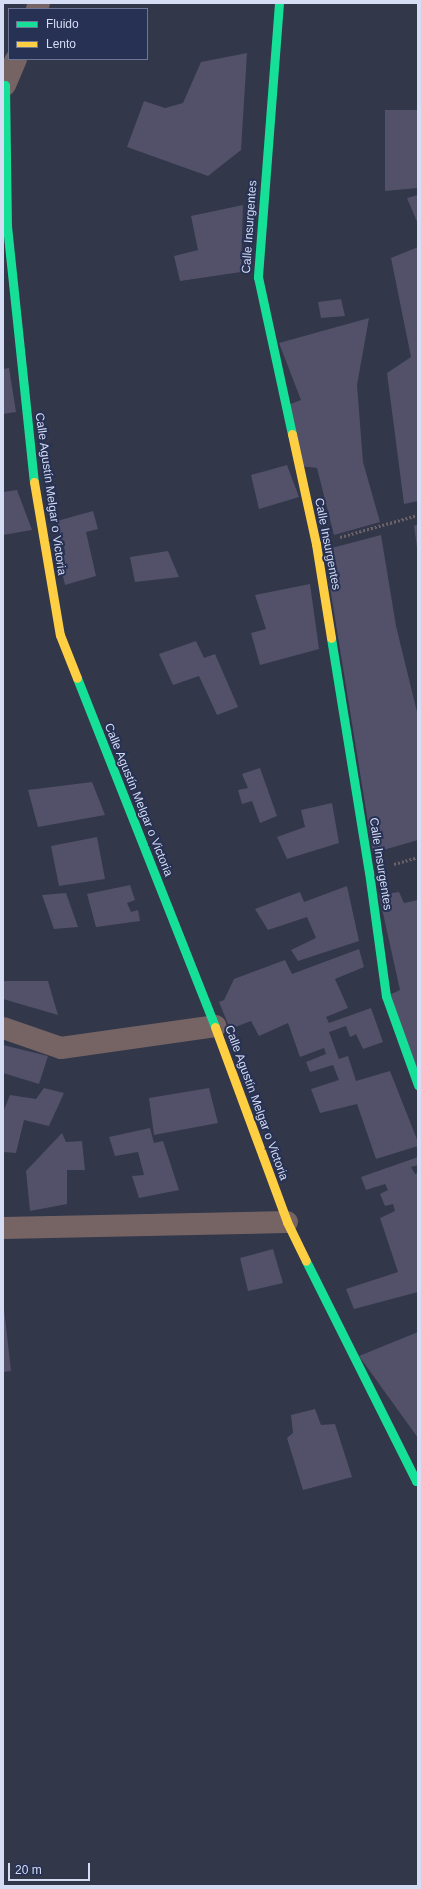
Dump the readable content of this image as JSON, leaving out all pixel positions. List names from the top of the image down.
{
  "streets": {
    "street": ["Calle Insurgentes", "Calle Agustín Melgar o Victoria"]
  },
  "legend": ["Fluido", "Lento"],
  "scale_bar": "20 m"
}
